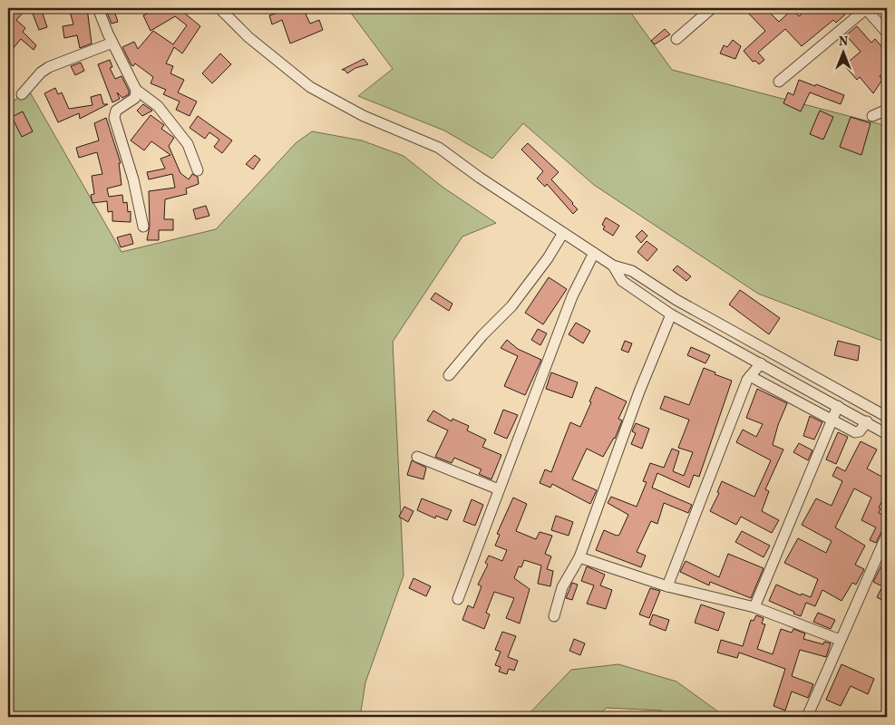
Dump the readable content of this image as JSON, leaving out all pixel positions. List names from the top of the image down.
{
  "north": "top"
}
